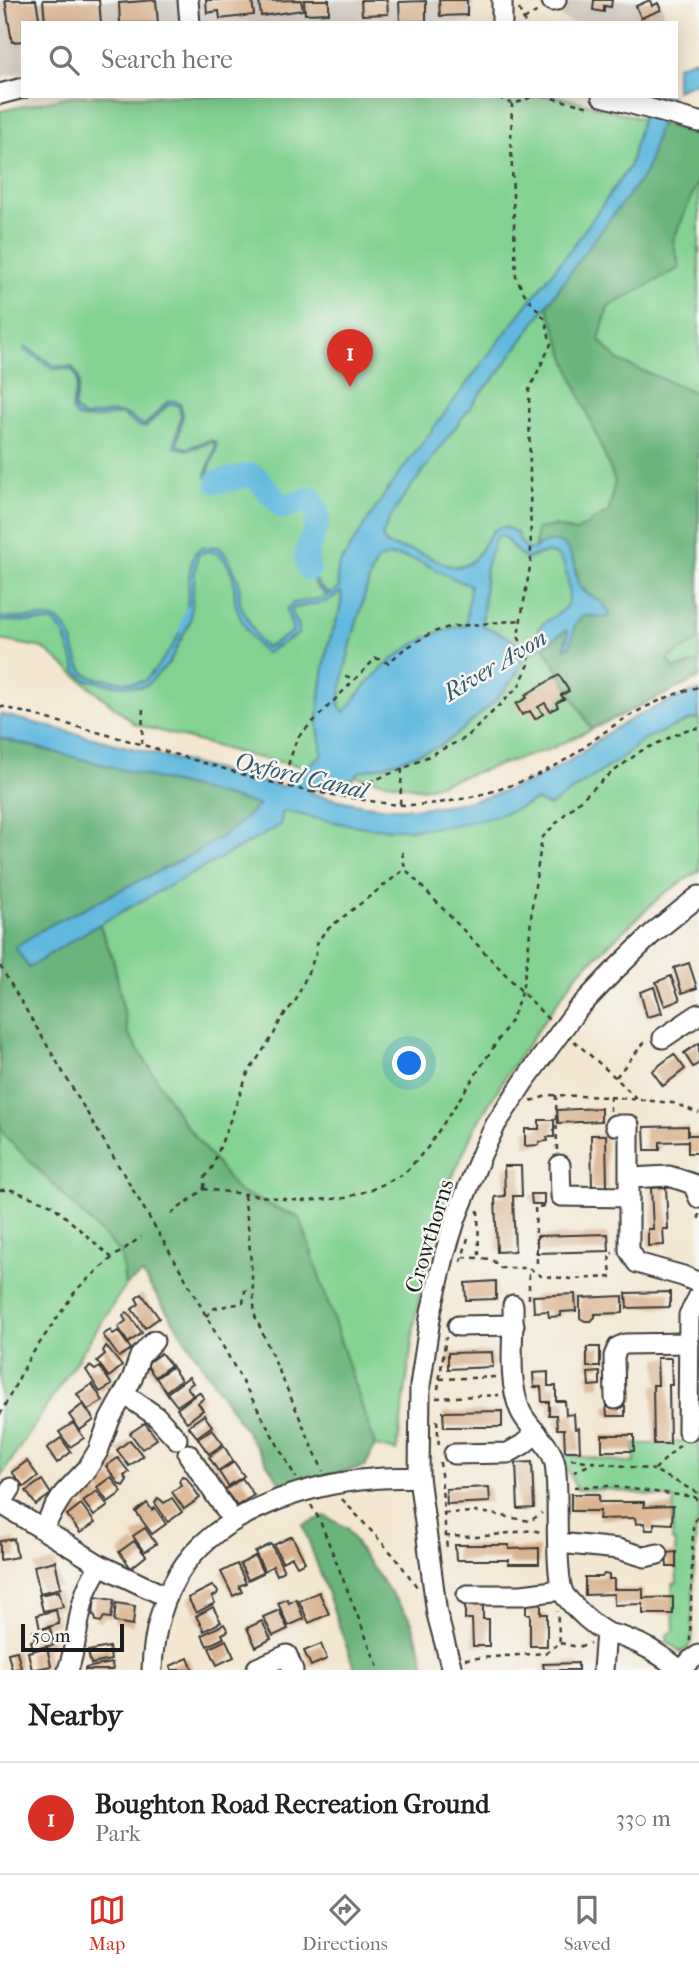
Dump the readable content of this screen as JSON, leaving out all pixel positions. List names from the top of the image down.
{
  "streets": {
    "street": ["Crowthorns"]
  },
  "water": ["River Avon", "Oxford Canal"],
  "scale_bar": "50 m",
  "page": {
    "search": "Search here",
    "pins": "1",
    "scale": "50 m",
    "heading": "Nearby",
    "list": [
      {
        "mark": "1",
        "name": "Boughton Road Recreation Ground",
        "note": "Park",
        "value": "330 m"
      }
    ],
    "nav": ["Map", "Directions", "Saved"]
  }
}
